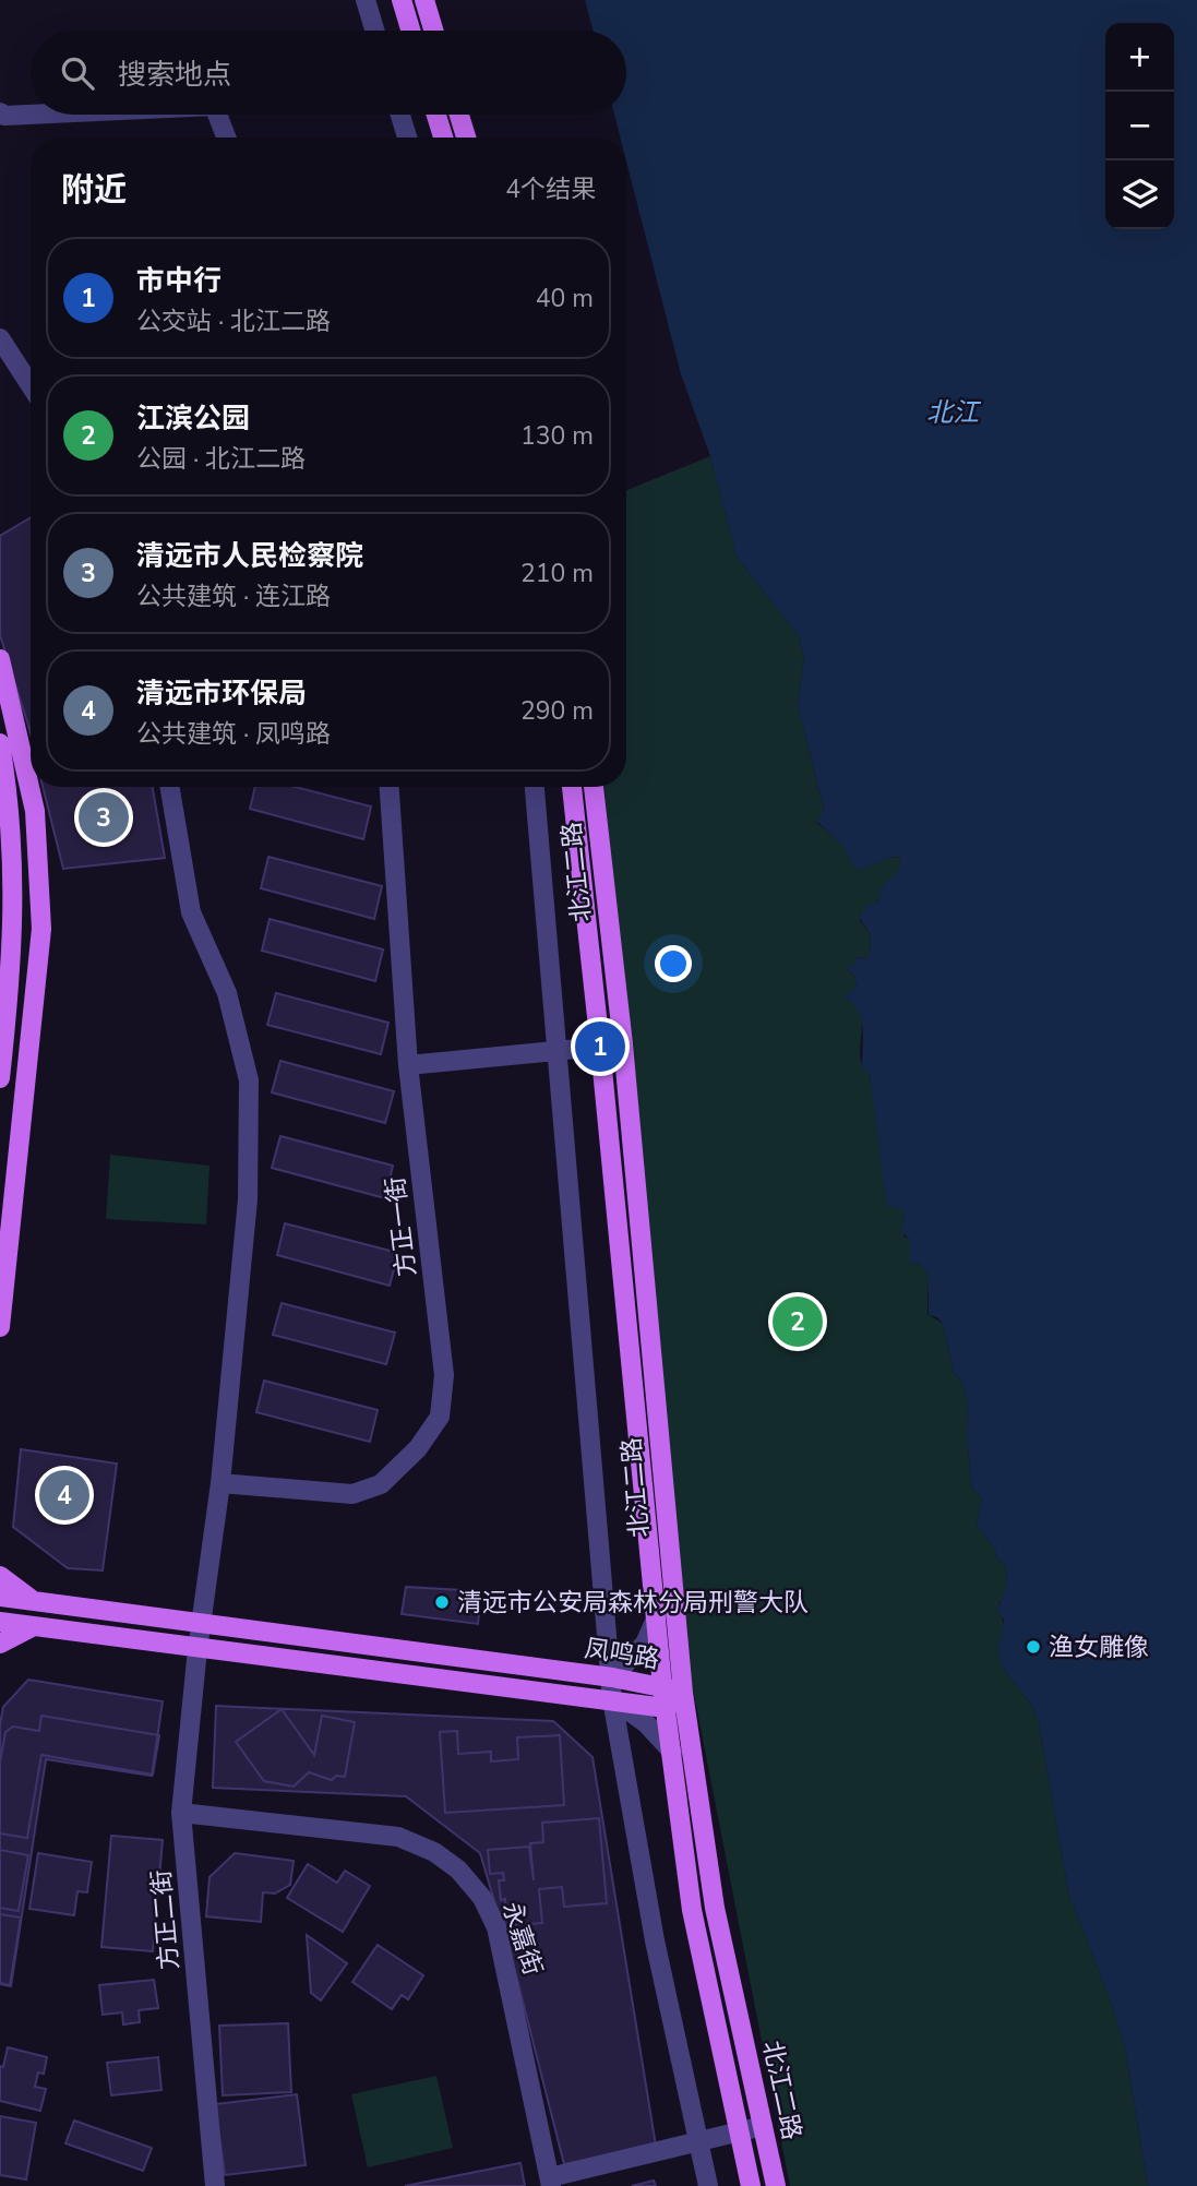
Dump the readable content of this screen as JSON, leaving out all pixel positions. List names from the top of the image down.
{
  "streets": {
    "main road": ["北江二路", "凤鸣路"],
    "street": ["方正一街", "方正二街", "永嘉街"]
  },
  "crossings": [
    ["北江二路", "凤鸣路"],
    ["北江二路", "永嘉街"],
    ["凤鸣路", "方正二街"],
    ["方正二街", "永嘉街"]
  ],
  "water": ["北江"],
  "places": ["清远市公安局森林分局刑警大队", "渔女雕像"],
  "page": {
    "map_buttons": ["+", "−"],
    "search": "搜索地点",
    "heading": ["附近", "4个结果"],
    "list": [
      {
        "mark": "1",
        "name": "市中行",
        "note": "公交站 · 北江二路",
        "value": "40 m"
      },
      {
        "mark": "2",
        "name": "江滨公园",
        "note": "公园 · 北江二路",
        "value": "130 m"
      },
      {
        "mark": "3",
        "name": "清远市人民检察院",
        "note": "公共建筑 · 连江路",
        "value": "210 m"
      },
      {
        "mark": "4",
        "name": "清远市环保局",
        "note": "公共建筑 · 凤鸣路",
        "value": "290 m"
      }
    ],
    "pins": [
      "3",
      "1",
      "2",
      "4"
    ]
  }
}
